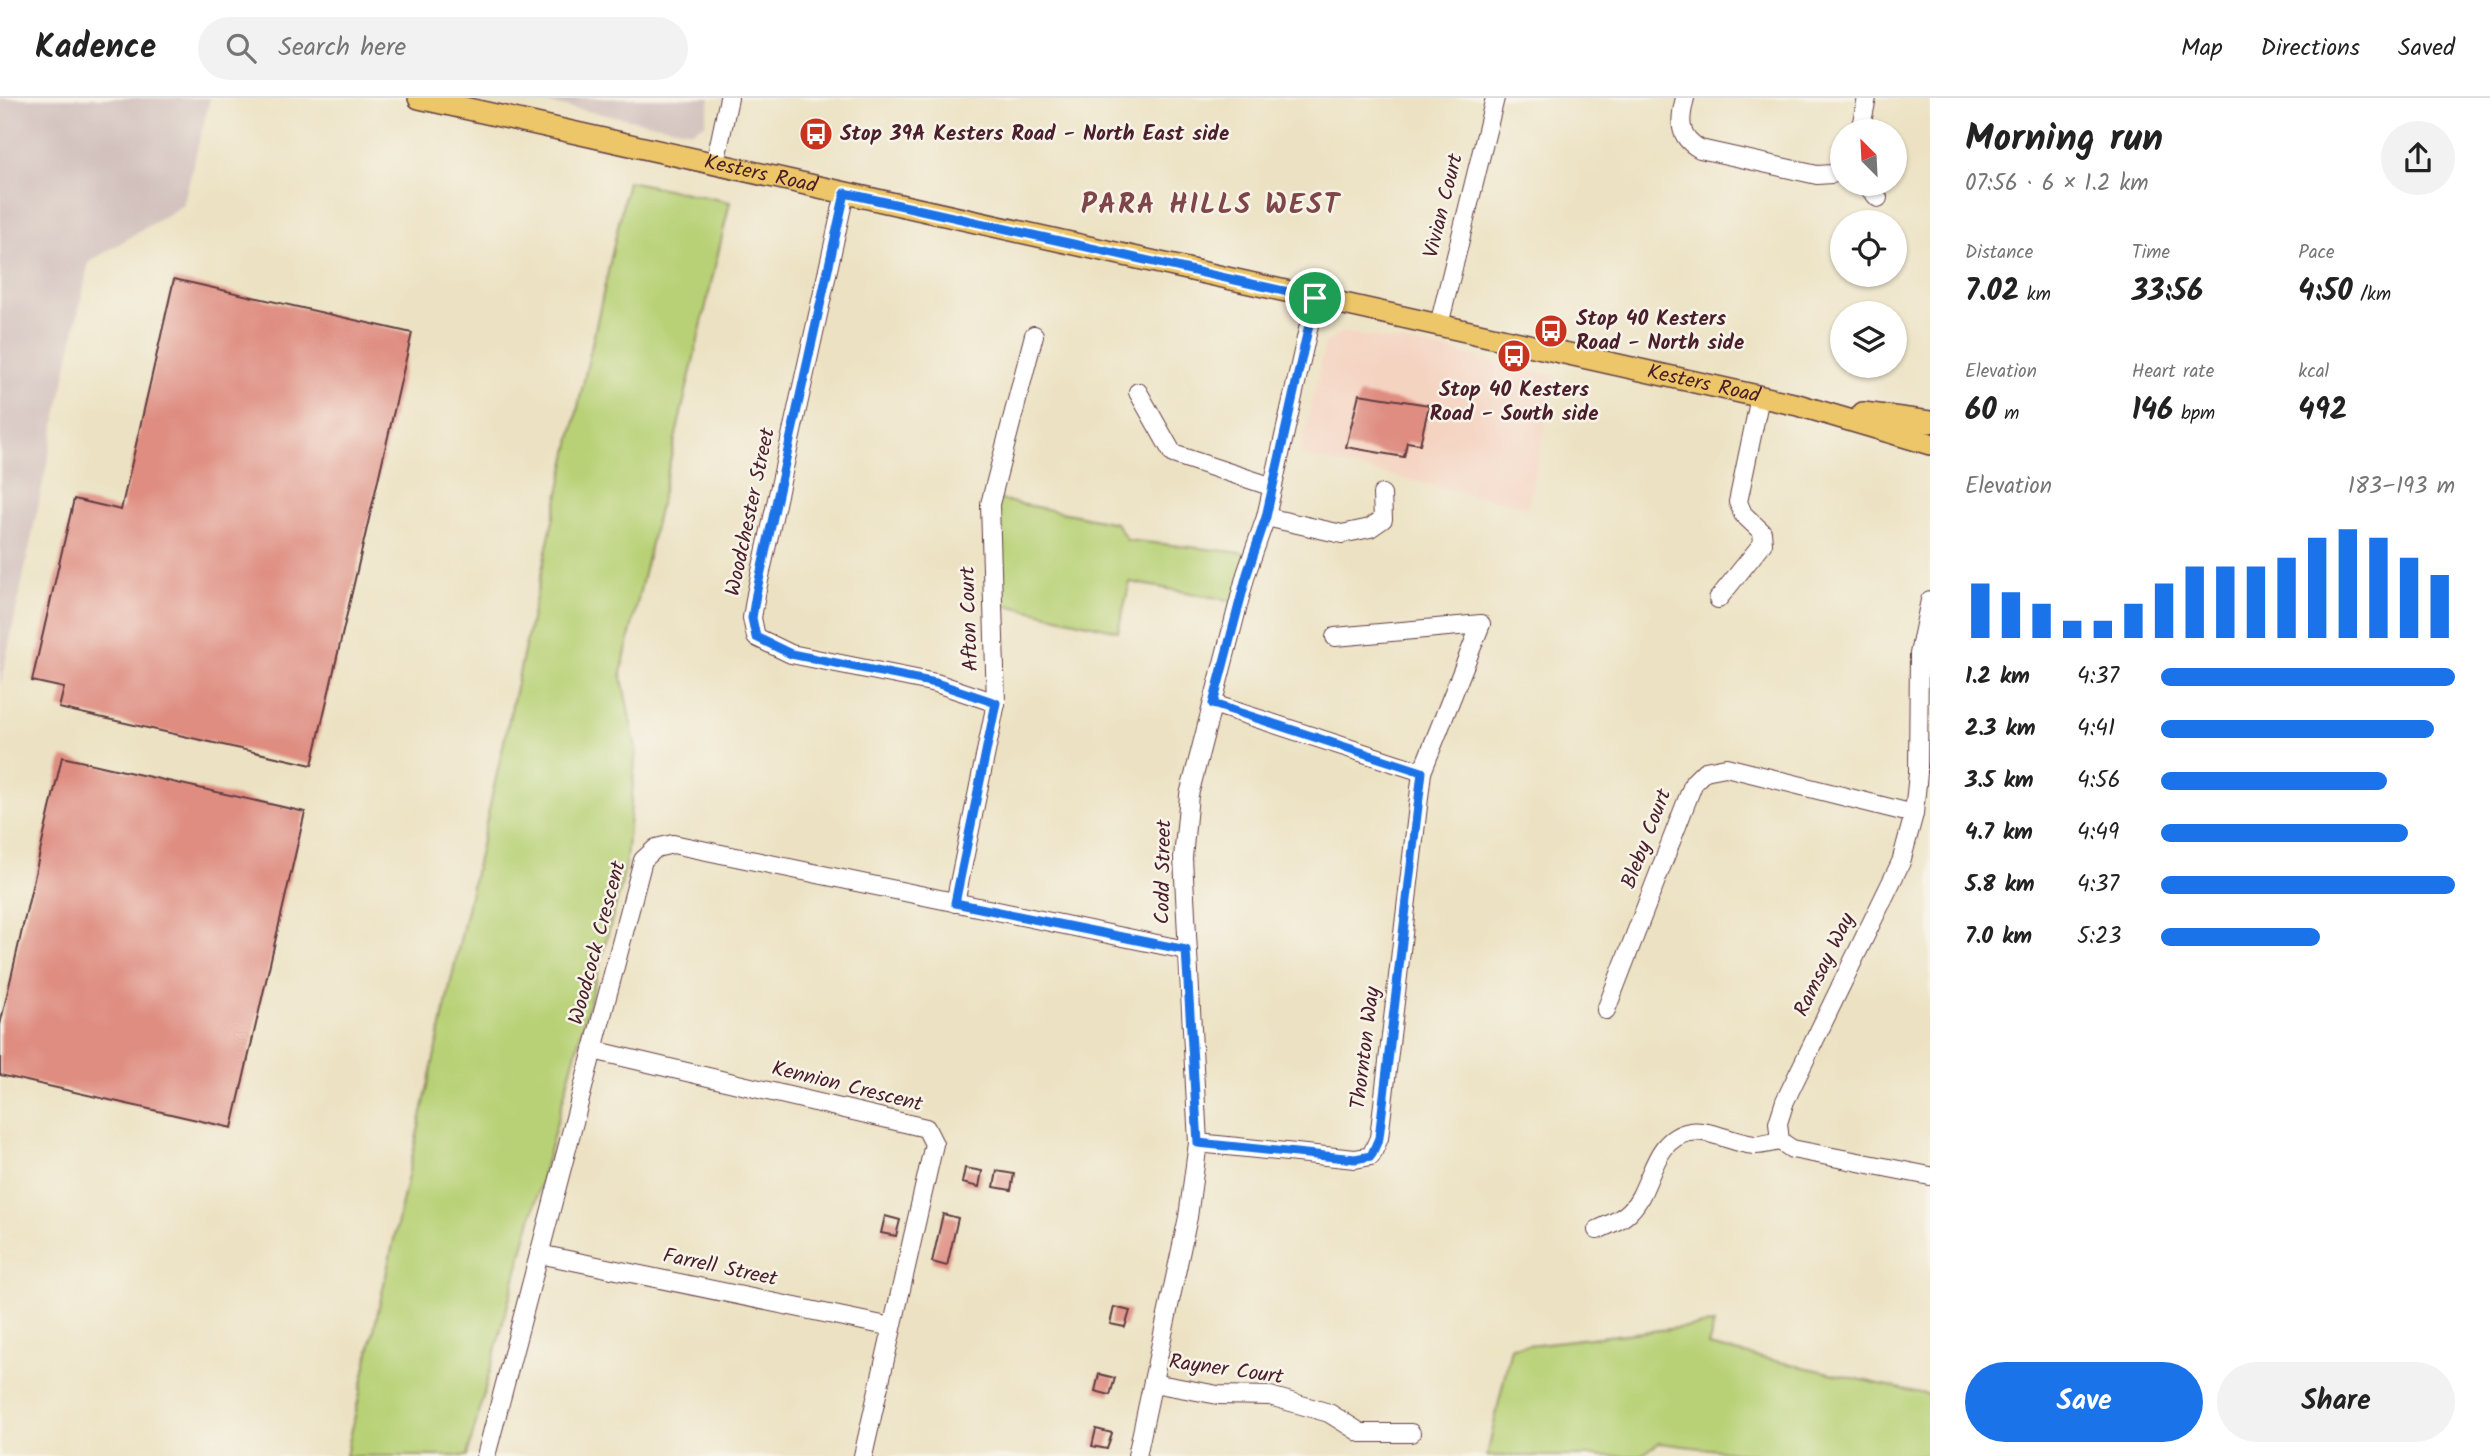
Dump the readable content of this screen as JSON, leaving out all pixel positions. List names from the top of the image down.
{
  "streets": {
    "main road": ["Kesters Road"],
    "street": [
      "Vivian Court",
      "Woodchester Street",
      "Afton Court",
      "Bleby Court",
      "Codd Street",
      "Woodcock Crescent",
      "Ramsay Way",
      "Thornton Way",
      "Kennion Crescent",
      "Farrell Street",
      "Rayner Court"
    ]
  },
  "crossings": [
    ["Kesters Road", "Vivian Court"],
    ["Kesters Road", "Woodchester Street"],
    ["Kesters Road", "Codd Street"],
    ["Woodchester Street", "Afton Court"],
    ["Afton Court", "Woodcock Crescent"],
    ["Bleby Court", "Ramsay Way"],
    ["Codd Street", "Woodcock Crescent"],
    ["Codd Street", "Thornton Way"],
    ["Codd Street", "Rayner Court"],
    ["Woodcock Crescent", "Kennion Crescent"],
    ["Woodcock Crescent", "Farrell Street"],
    ["Kennion Crescent", "Farrell Street"]
  ],
  "districts": ["PARA HILLS WEST"],
  "places": {
    "bus stop": ["Stop 39A Kesters Road - North East side", "Stop 40 Kesters Road - North side", "Stop 40 Kesters Road - South side"]
  },
  "north": "top left",
  "page": {
    "header": "Kadence",
    "search": "Search here",
    "nav": ["Map", "Directions", "Saved"],
    "heading": ["Morning run", "07:56 · 6 × 1.2 km"],
    "stats": [
      ["Distance", "7.02 km"],
      ["Time", "33:56"],
      ["Pace", "4:50 /km"],
      ["Elevation", "60 m"],
      ["Heart rate", "146 bpm"],
      ["kcal", "492"]
    ],
    "chart": ["Elevation", "183–193 m"],
    "list": [
      {
        "name": "1.2 km",
        "note": "4:37"
      },
      {
        "name": "2.3 km",
        "note": "4:41"
      },
      {
        "name": "3.5 km",
        "note": "4:56"
      },
      {
        "name": "4.7 km",
        "note": "4:49"
      },
      {
        "name": "5.8 km",
        "note": "4:37"
      },
      {
        "name": "7.0 km",
        "note": "5:23"
      }
    ],
    "buttons": ["Save", "Share"]
  }
}
